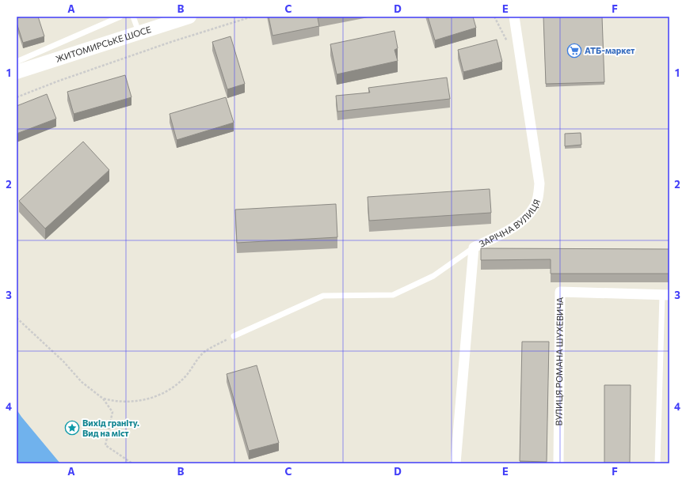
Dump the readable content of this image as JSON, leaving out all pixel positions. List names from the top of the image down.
{
  "streets": {
    "main road": ["ЖИТОМИРСЬКЕ ШОСЕ"],
    "street": ["ЗАРІЧНА ВУЛИЦЯ", "ВУЛИЦЯ РОМАНА ШУХЕВИЧА"]
  },
  "places": {
    "supermarket": ["АТБ-маркет"],
    "place": ["Вихід граніту. Вид на міст"]
  },
  "grid": {
    "columns": [
      "A",
      "B",
      "C",
      "D",
      "E",
      "F"
    ],
    "rows": [
      "1",
      "2",
      "3",
      "4"
    ]
  }
}
